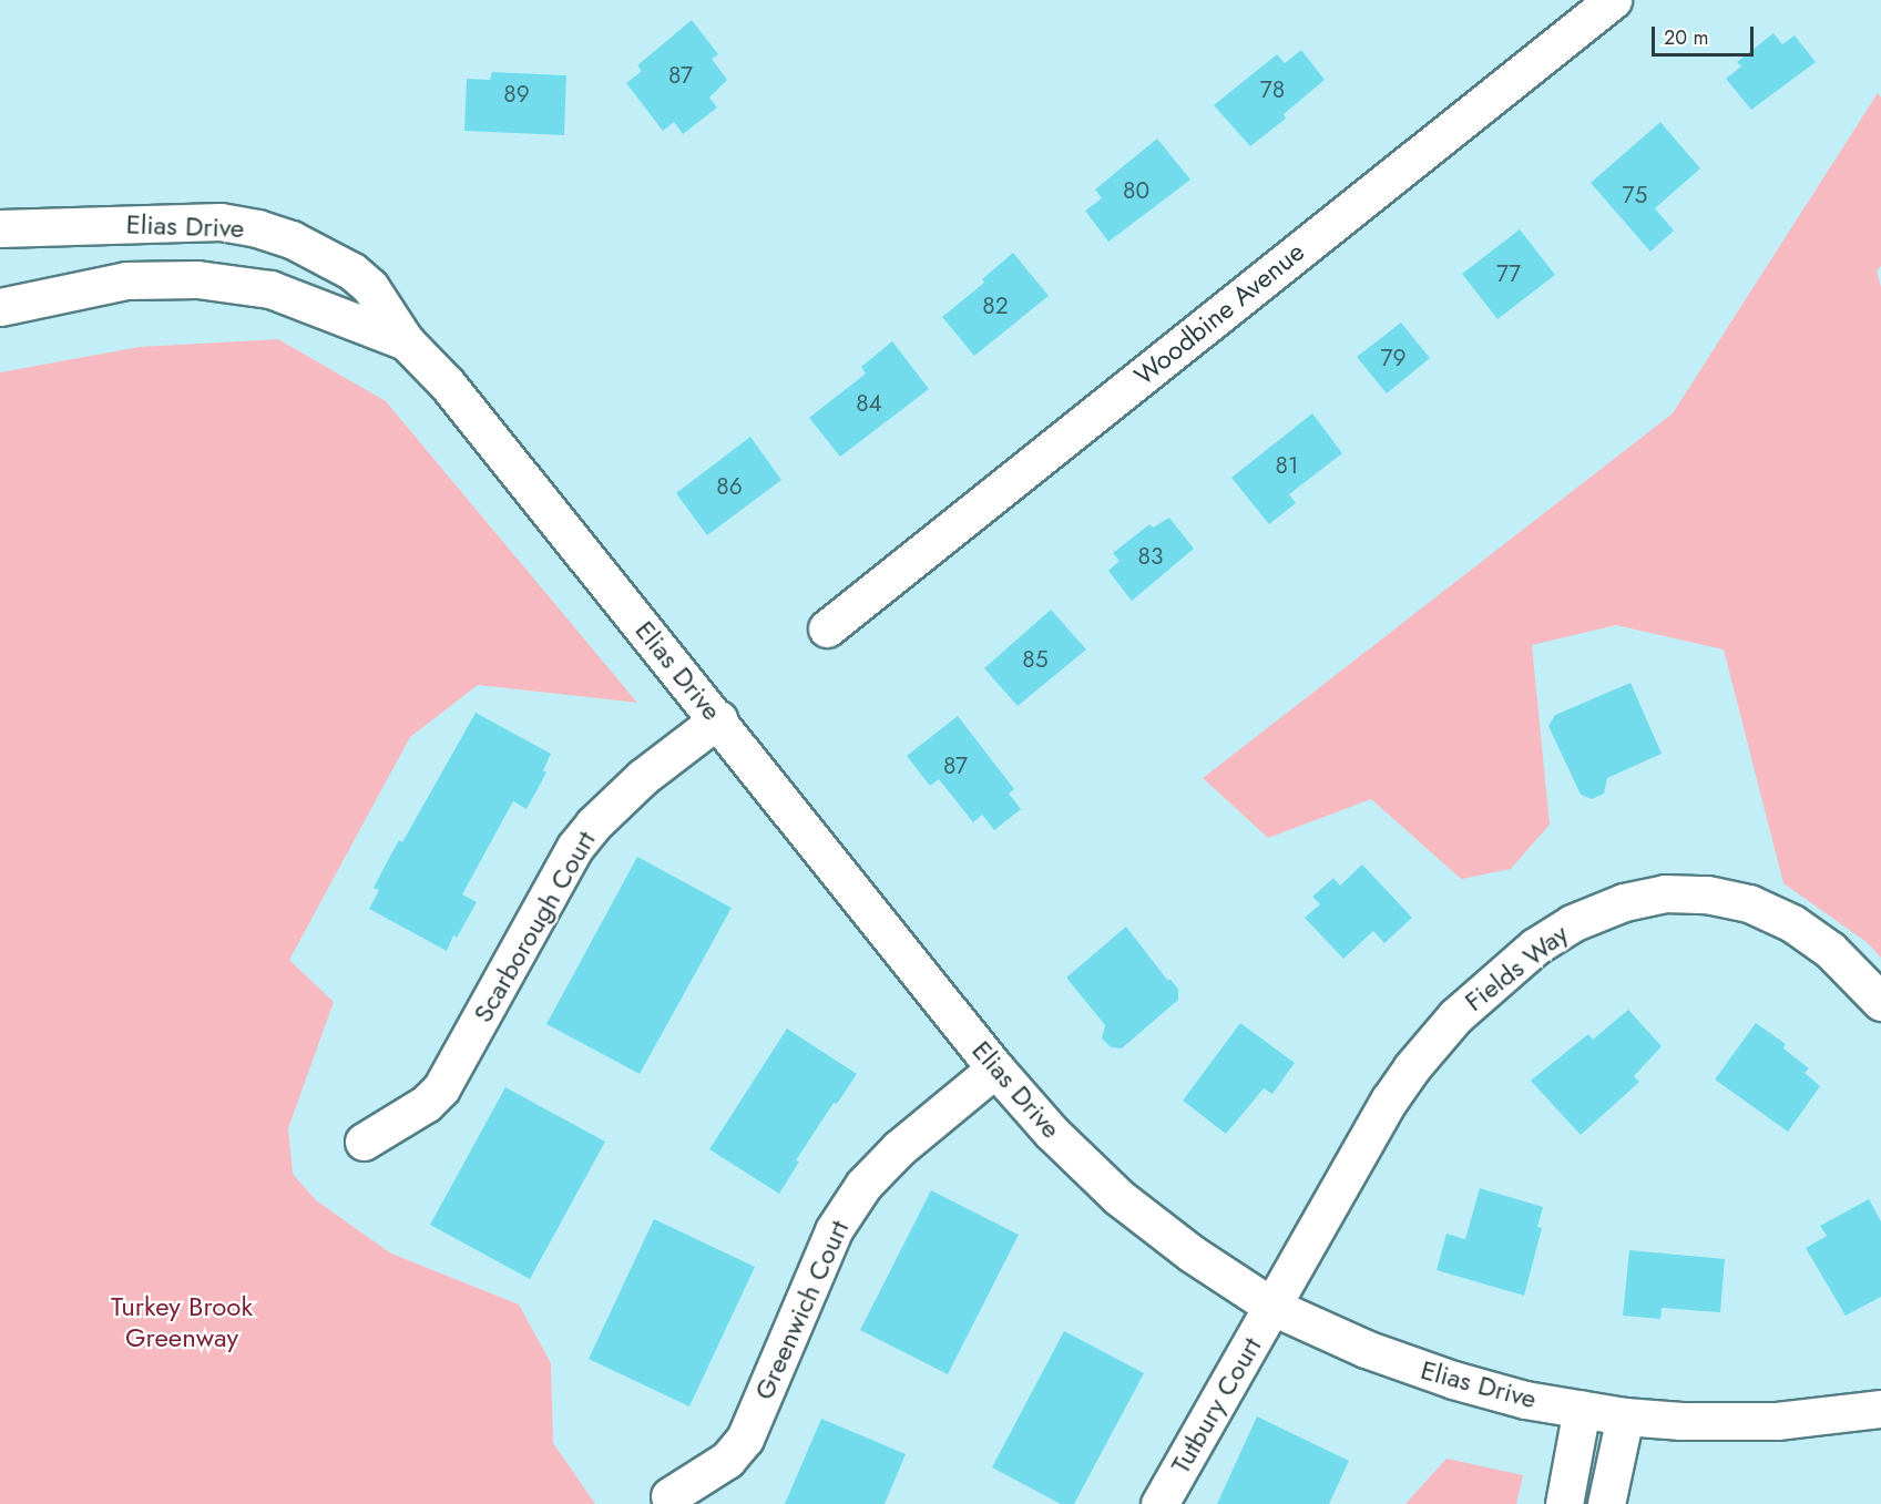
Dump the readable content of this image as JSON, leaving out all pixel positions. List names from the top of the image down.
{
  "streets": {
    "street": [
      "Elias Drive",
      "Woodbine Avenue",
      "Scarborough Court",
      "Fields Way",
      "Greenwich Court",
      "Tutbury Court"
    ]
  },
  "crossings": [
    ["Elias Drive", "Scarborough Court"],
    ["Elias Drive", "Fields Way"],
    ["Elias Drive", "Greenwich Court"],
    ["Elias Drive", "Tutbury Court"],
    ["Fields Way", "Tutbury Court"]
  ],
  "parks": ["Turkey Brook Greenway"],
  "house_numbers": [
    "87",
    "78",
    "89",
    "80",
    "75",
    "77",
    "82",
    "79",
    "84",
    "81",
    "86",
    "83",
    "85",
    "87"
  ],
  "scale_bar": "20 m"
}
